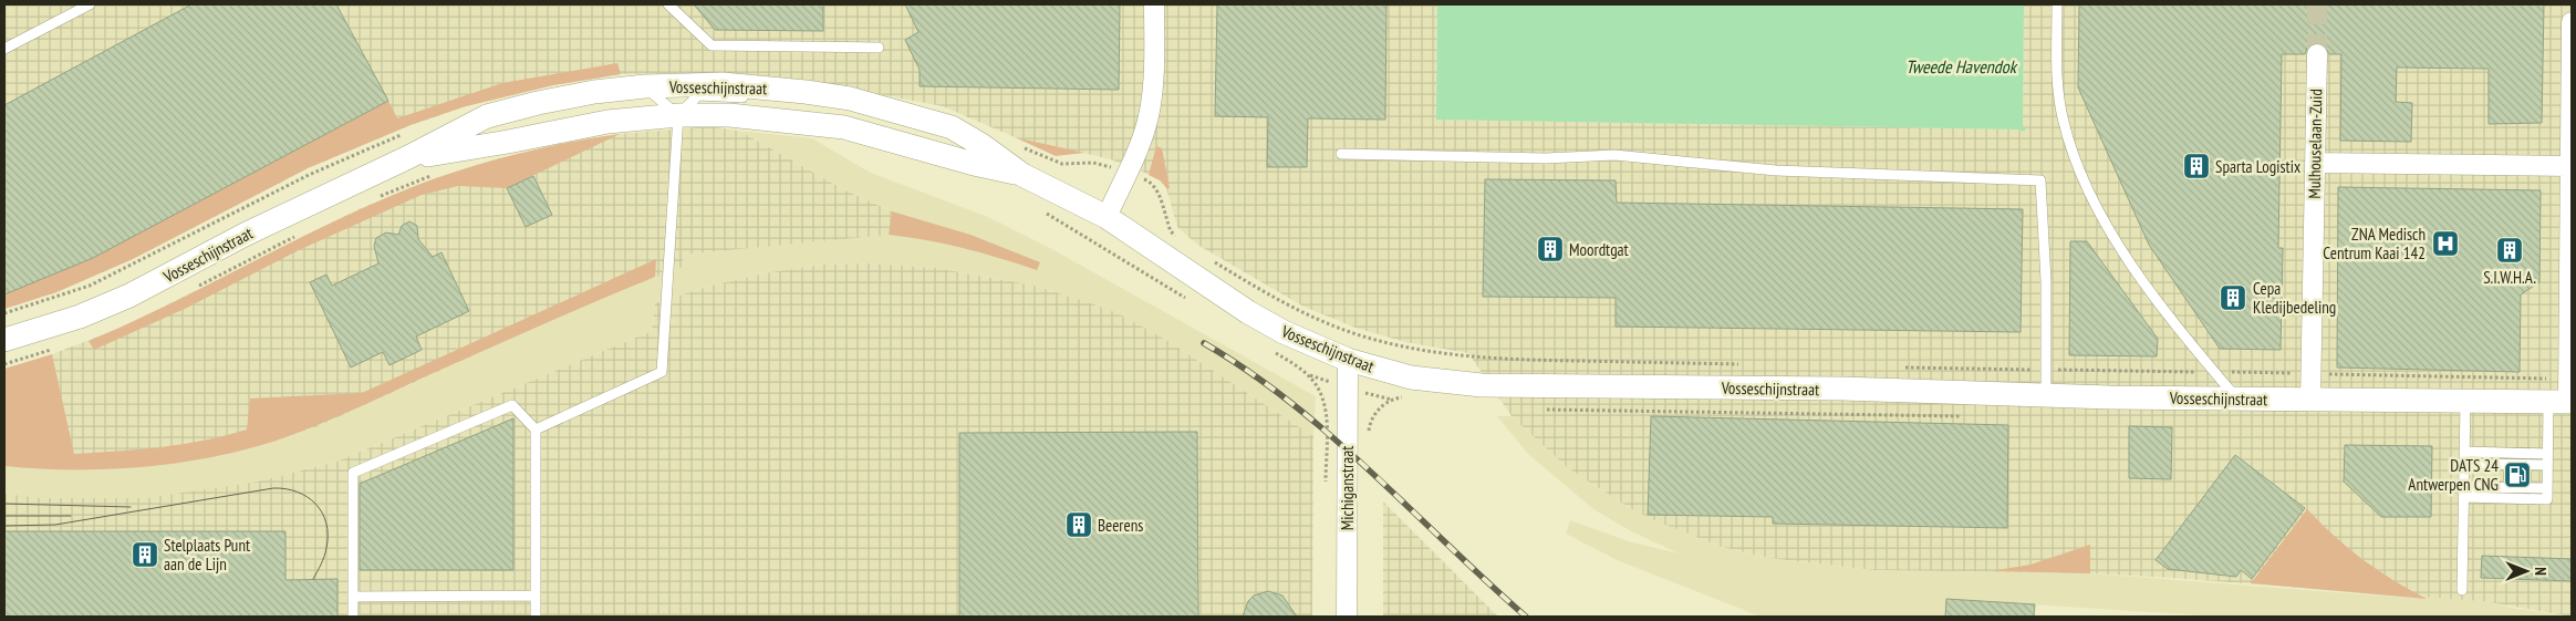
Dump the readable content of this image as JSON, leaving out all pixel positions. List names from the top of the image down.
{
  "streets": {
    "street": ["Vosseschijnstraat", "Mulhouselaan-Zuid", "Michiganstraat"]
  },
  "crossings": [
    ["Vosseschijnstraat", "Mulhouselaan-Zuid"],
    ["Vosseschijnstraat", "Michiganstraat"]
  ],
  "water": ["Tweede Havendok"],
  "places": {
    "building": [
      "Sparta Logistix",
      "Moordtgat",
      "S.I.W.H.A.",
      "Cepa Kledijbedeling",
      "Beerens",
      "Stelplaats Punt aan de Lijn"
    ],
    "hospital": ["ZNA Medisch Centrum Kaai 142"],
    "fuel station": ["DATS 24 Antwerpen CNG"]
  },
  "north": "right"
}
